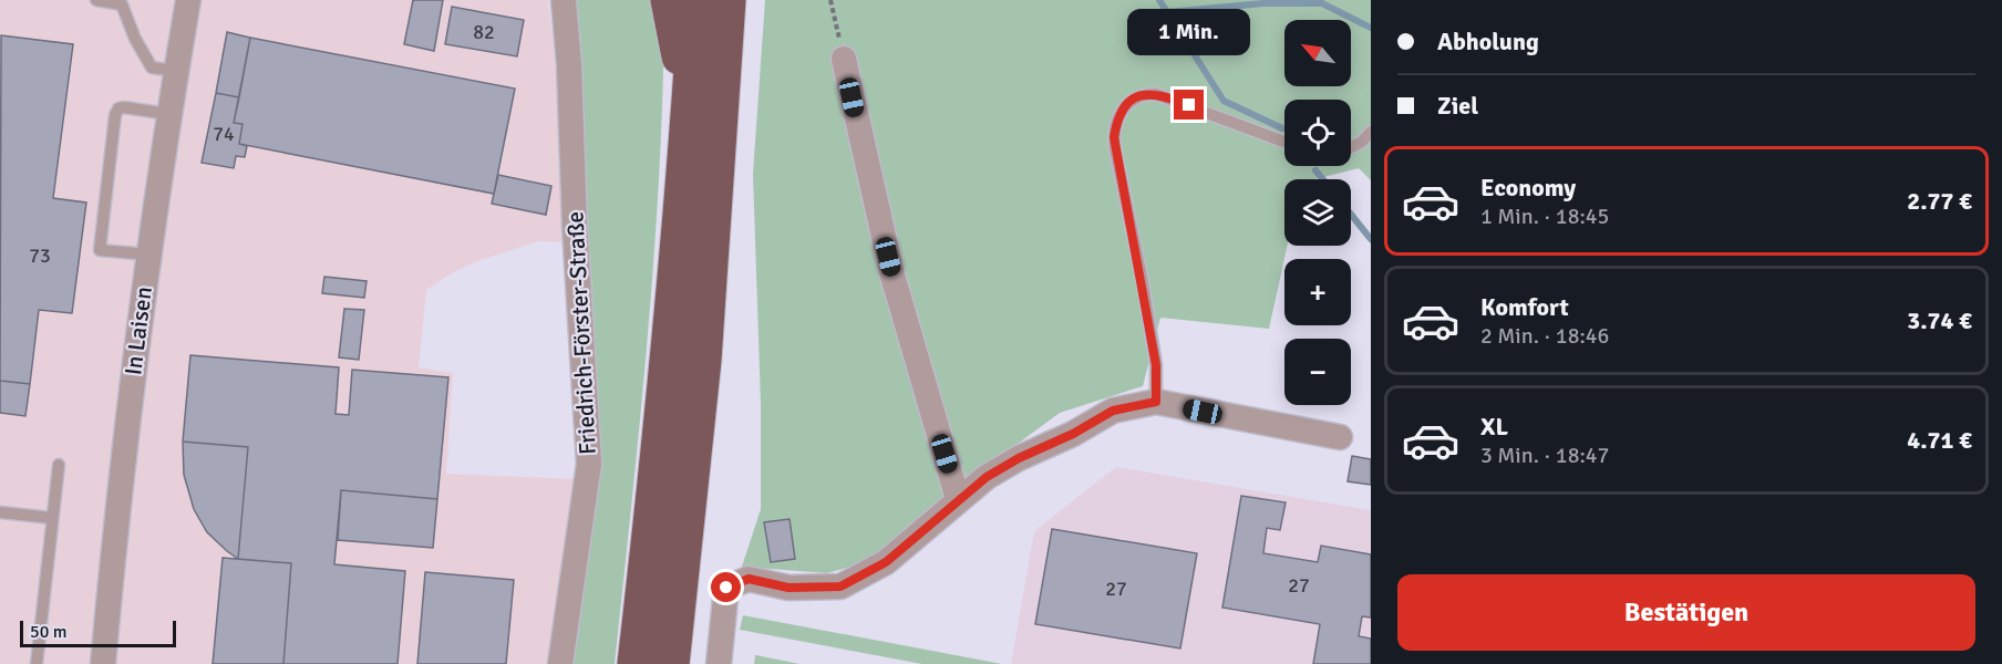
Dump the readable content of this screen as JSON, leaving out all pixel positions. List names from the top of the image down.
{
  "streets": {
    "street": ["In Laisen", "Friedrich-Förster-Straße"]
  },
  "house_numbers": [
    "82",
    "74",
    "73",
    "27",
    "27"
  ],
  "scale_bar": "50 m",
  "north": "top left",
  "page": {
    "banner": ["Abholung", "Ziel"],
    "bubble": "1 Min.",
    "map_buttons": ["+", "−"],
    "list": [
      {
        "name": "Economy",
        "note": "1 Min. · 18:45",
        "value": "2.77 €"
      },
      {
        "name": "Komfort",
        "note": "2 Min. · 18:46",
        "value": "3.74 €"
      },
      {
        "name": "XL",
        "note": "3 Min. · 18:47",
        "value": "4.71 €"
      }
    ],
    "buttons": "Bestätigen",
    "scale": "50 m"
  }
}
